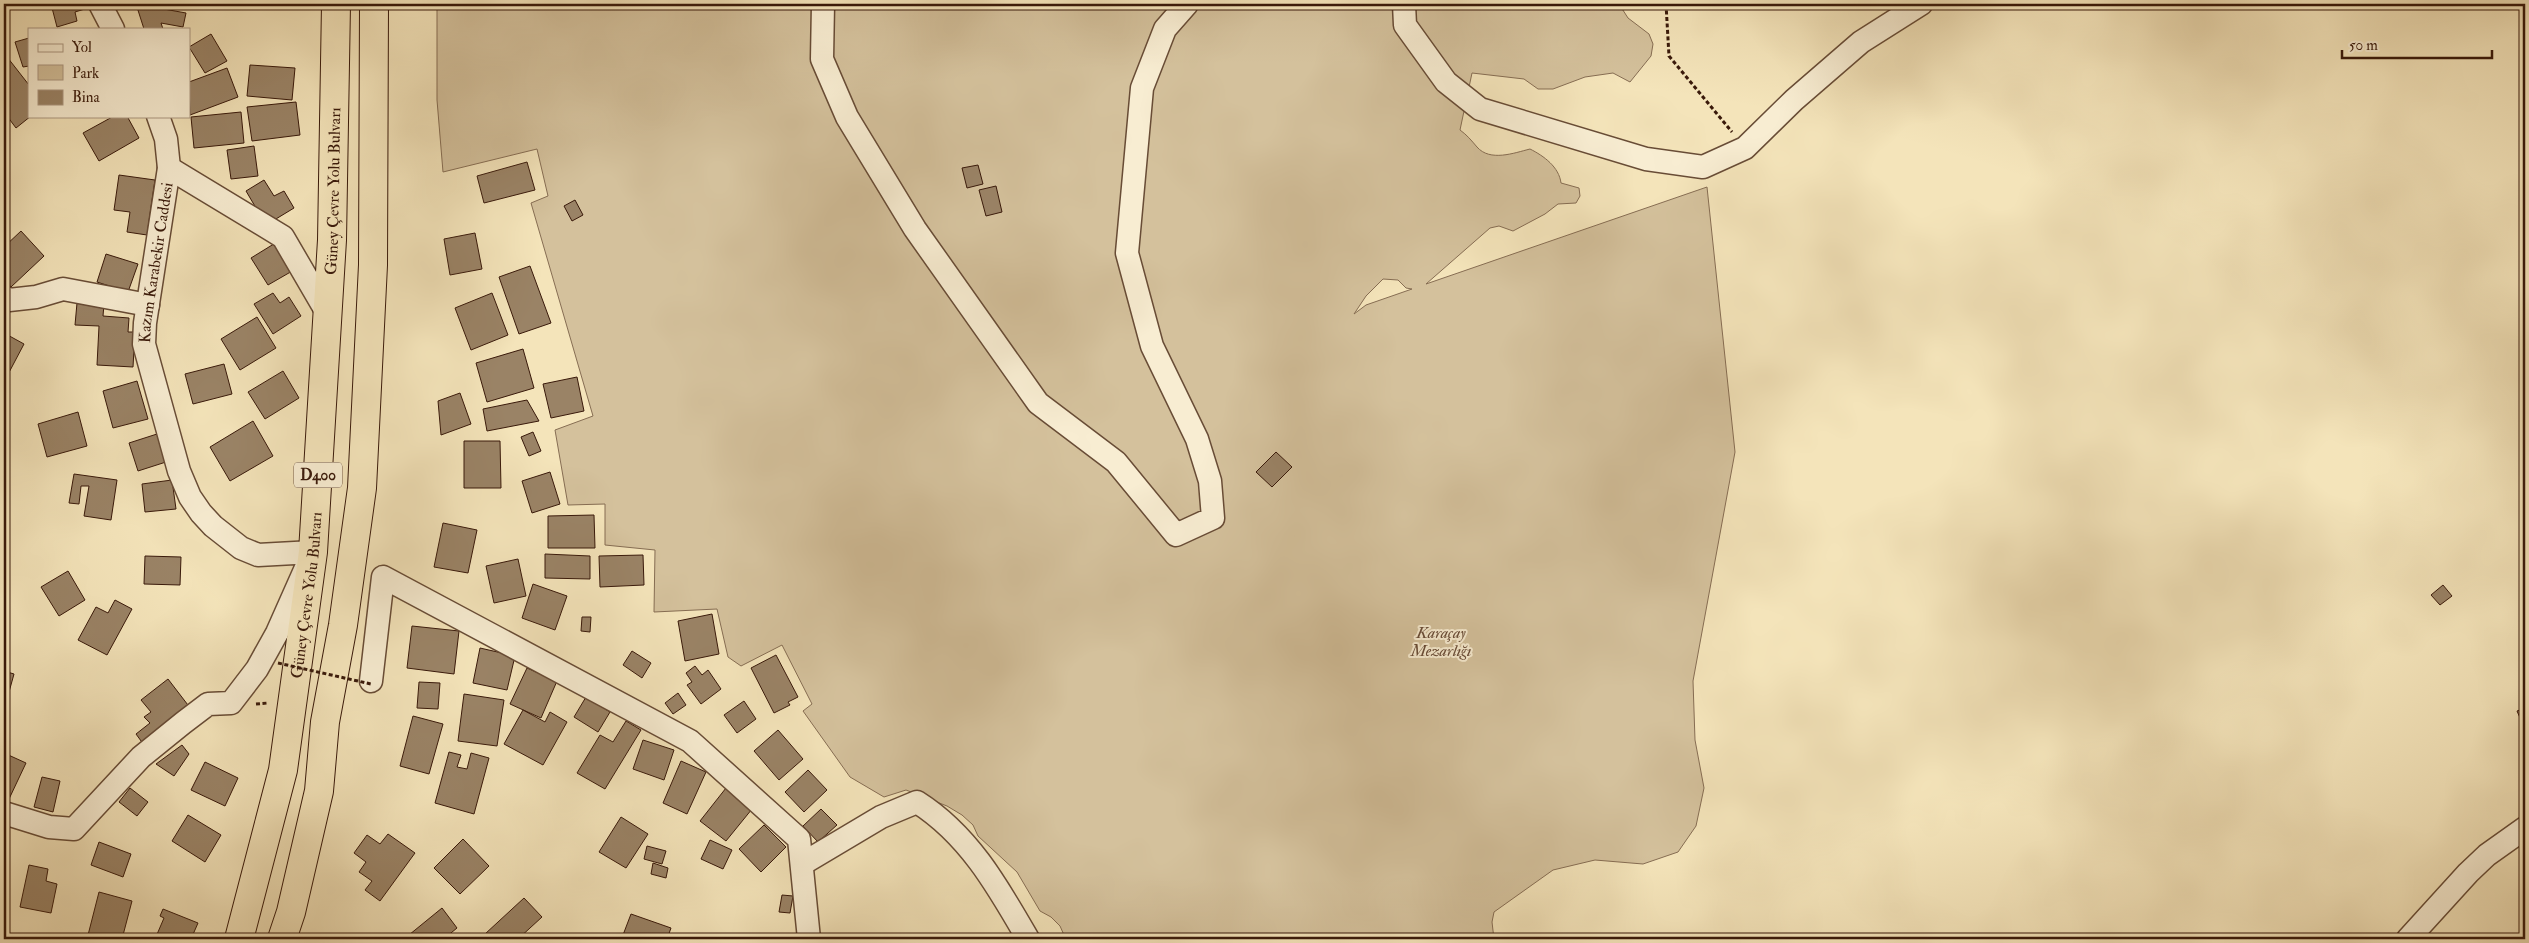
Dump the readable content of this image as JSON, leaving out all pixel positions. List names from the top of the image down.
{
  "streets": {
    "highway": ["Güney Çevre Yolu Bulvarı", "D400"],
    "street": ["Kazım Karabekir Caddesi"]
  },
  "crossings": [
    ["Güney Çevre Yolu Bulvarı", "Kazım Karabekir Caddesi"]
  ],
  "parks": ["Karaçay Mezarlığı"],
  "legend": ["Yol", "Park", "Bina"],
  "scale_bar": "50 m"
}
